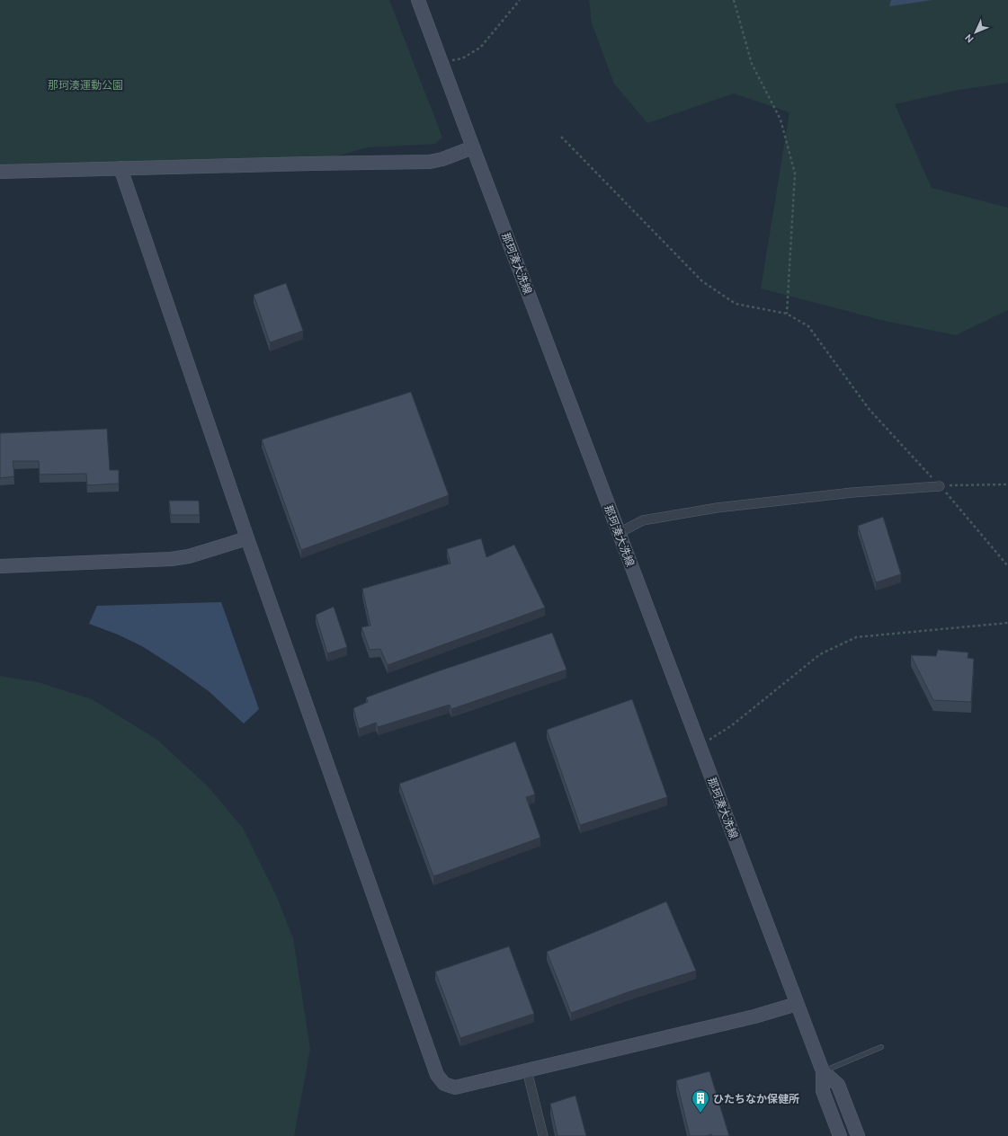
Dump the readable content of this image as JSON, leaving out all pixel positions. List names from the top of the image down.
{
  "streets": {
    "street": ["那珂湊大洗線"]
  },
  "parks": ["那珂湊運動公園"],
  "places": {
    "building": ["ひたちなか保健所"]
  },
  "north": "bottom left"
}
